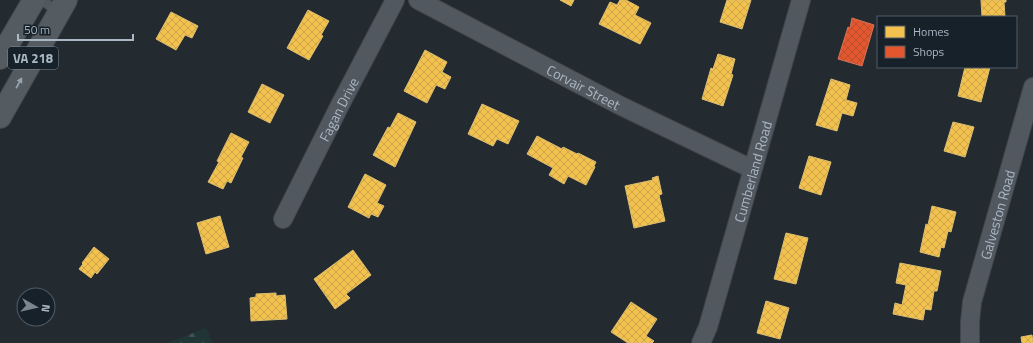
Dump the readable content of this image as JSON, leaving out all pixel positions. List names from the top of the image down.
{
  "streets": {
    "main road": ["VA 218"],
    "street": [
      "Corvair Street",
      "Fagan Drive",
      "Cumberland Road",
      "Galveston Road"
    ]
  },
  "crossings": [
    ["Corvair Street", "Cumberland Road"]
  ],
  "legend": ["Homes", "Shops"],
  "scale_bar": "50 m",
  "north": "right"
}
